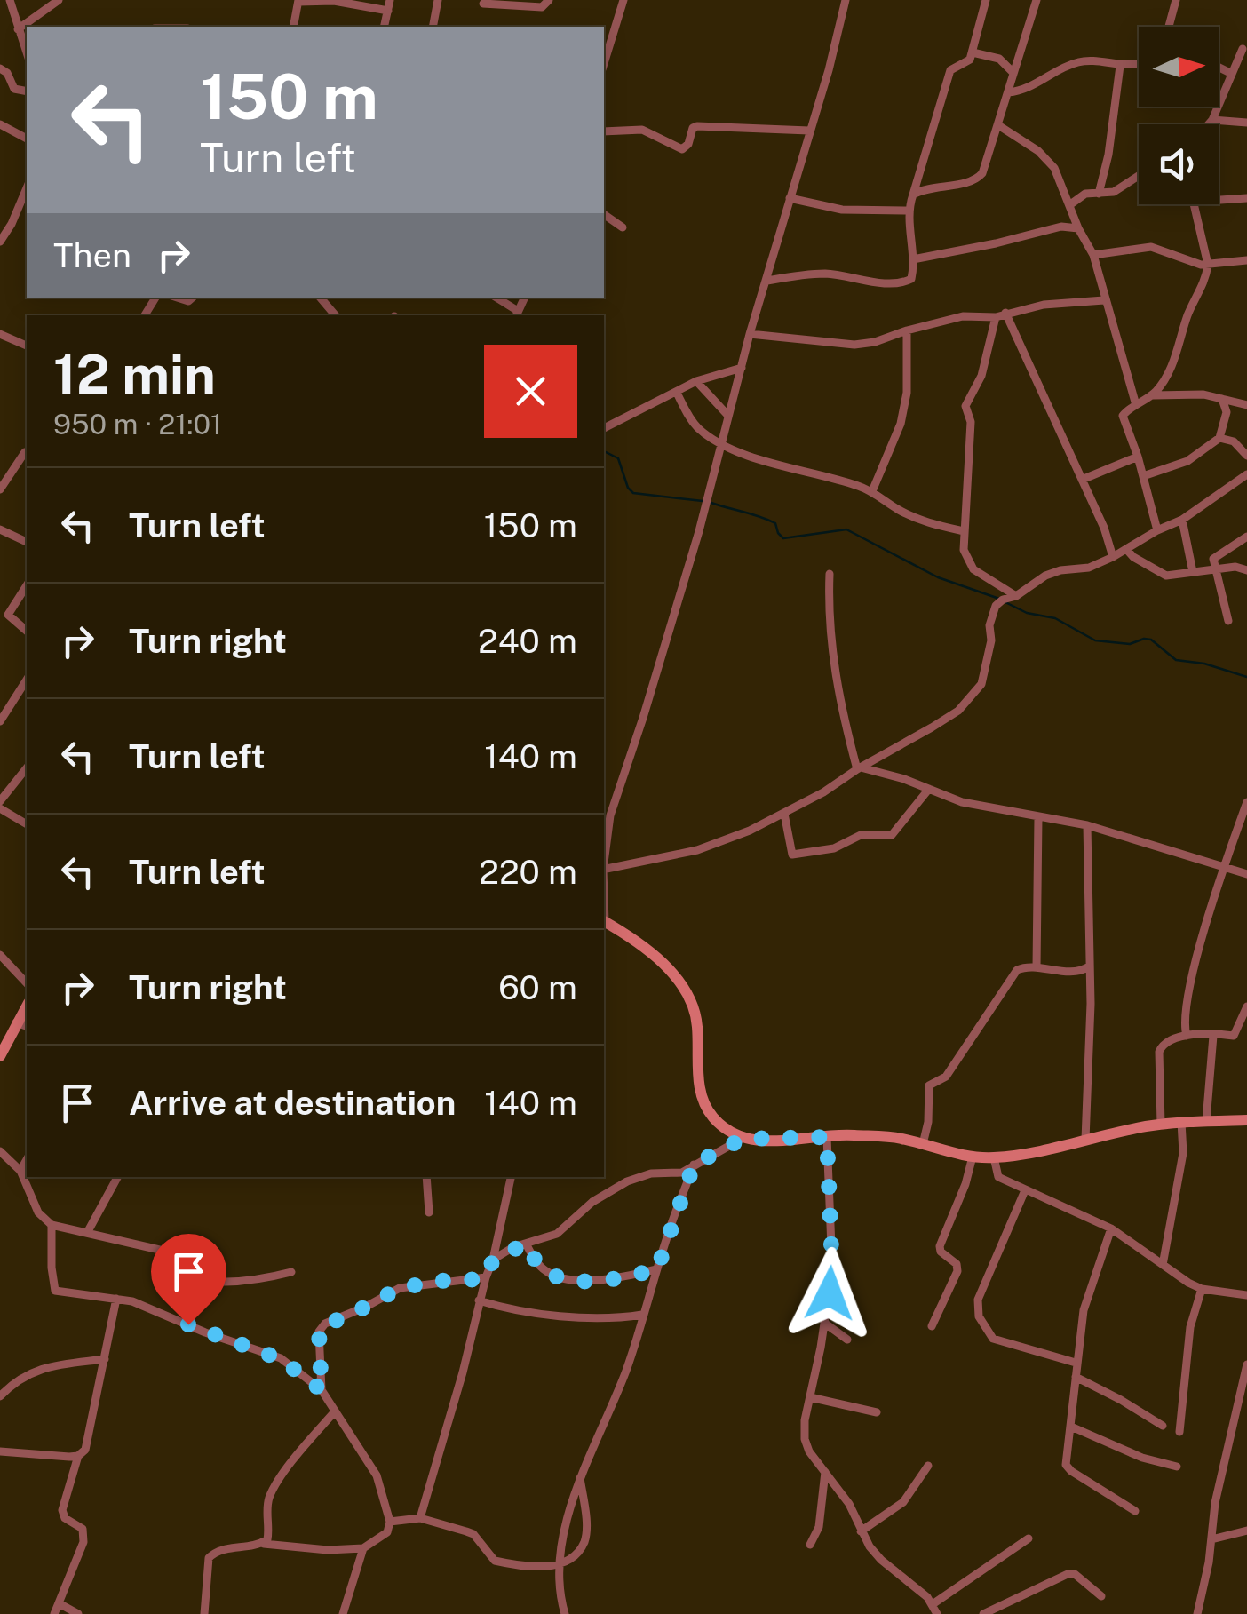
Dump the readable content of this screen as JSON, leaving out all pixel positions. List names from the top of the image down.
{
  "north": "right",
  "page": {
    "turn": ["150 m", "Turn left"],
    "then": "Then",
    "heading": ["12 min", "950 m · 21:01"],
    "list": [
      {
        "name": "Turn left",
        "value": "150 m"
      },
      {
        "name": "Turn right",
        "value": "240 m"
      },
      {
        "name": "Turn left",
        "value": "140 m"
      },
      {
        "name": "Turn left",
        "value": "220 m"
      },
      {
        "name": "Turn right",
        "value": "60 m"
      },
      {
        "name": "Arrive at destination",
        "value": "140 m"
      }
    ]
  }
}
